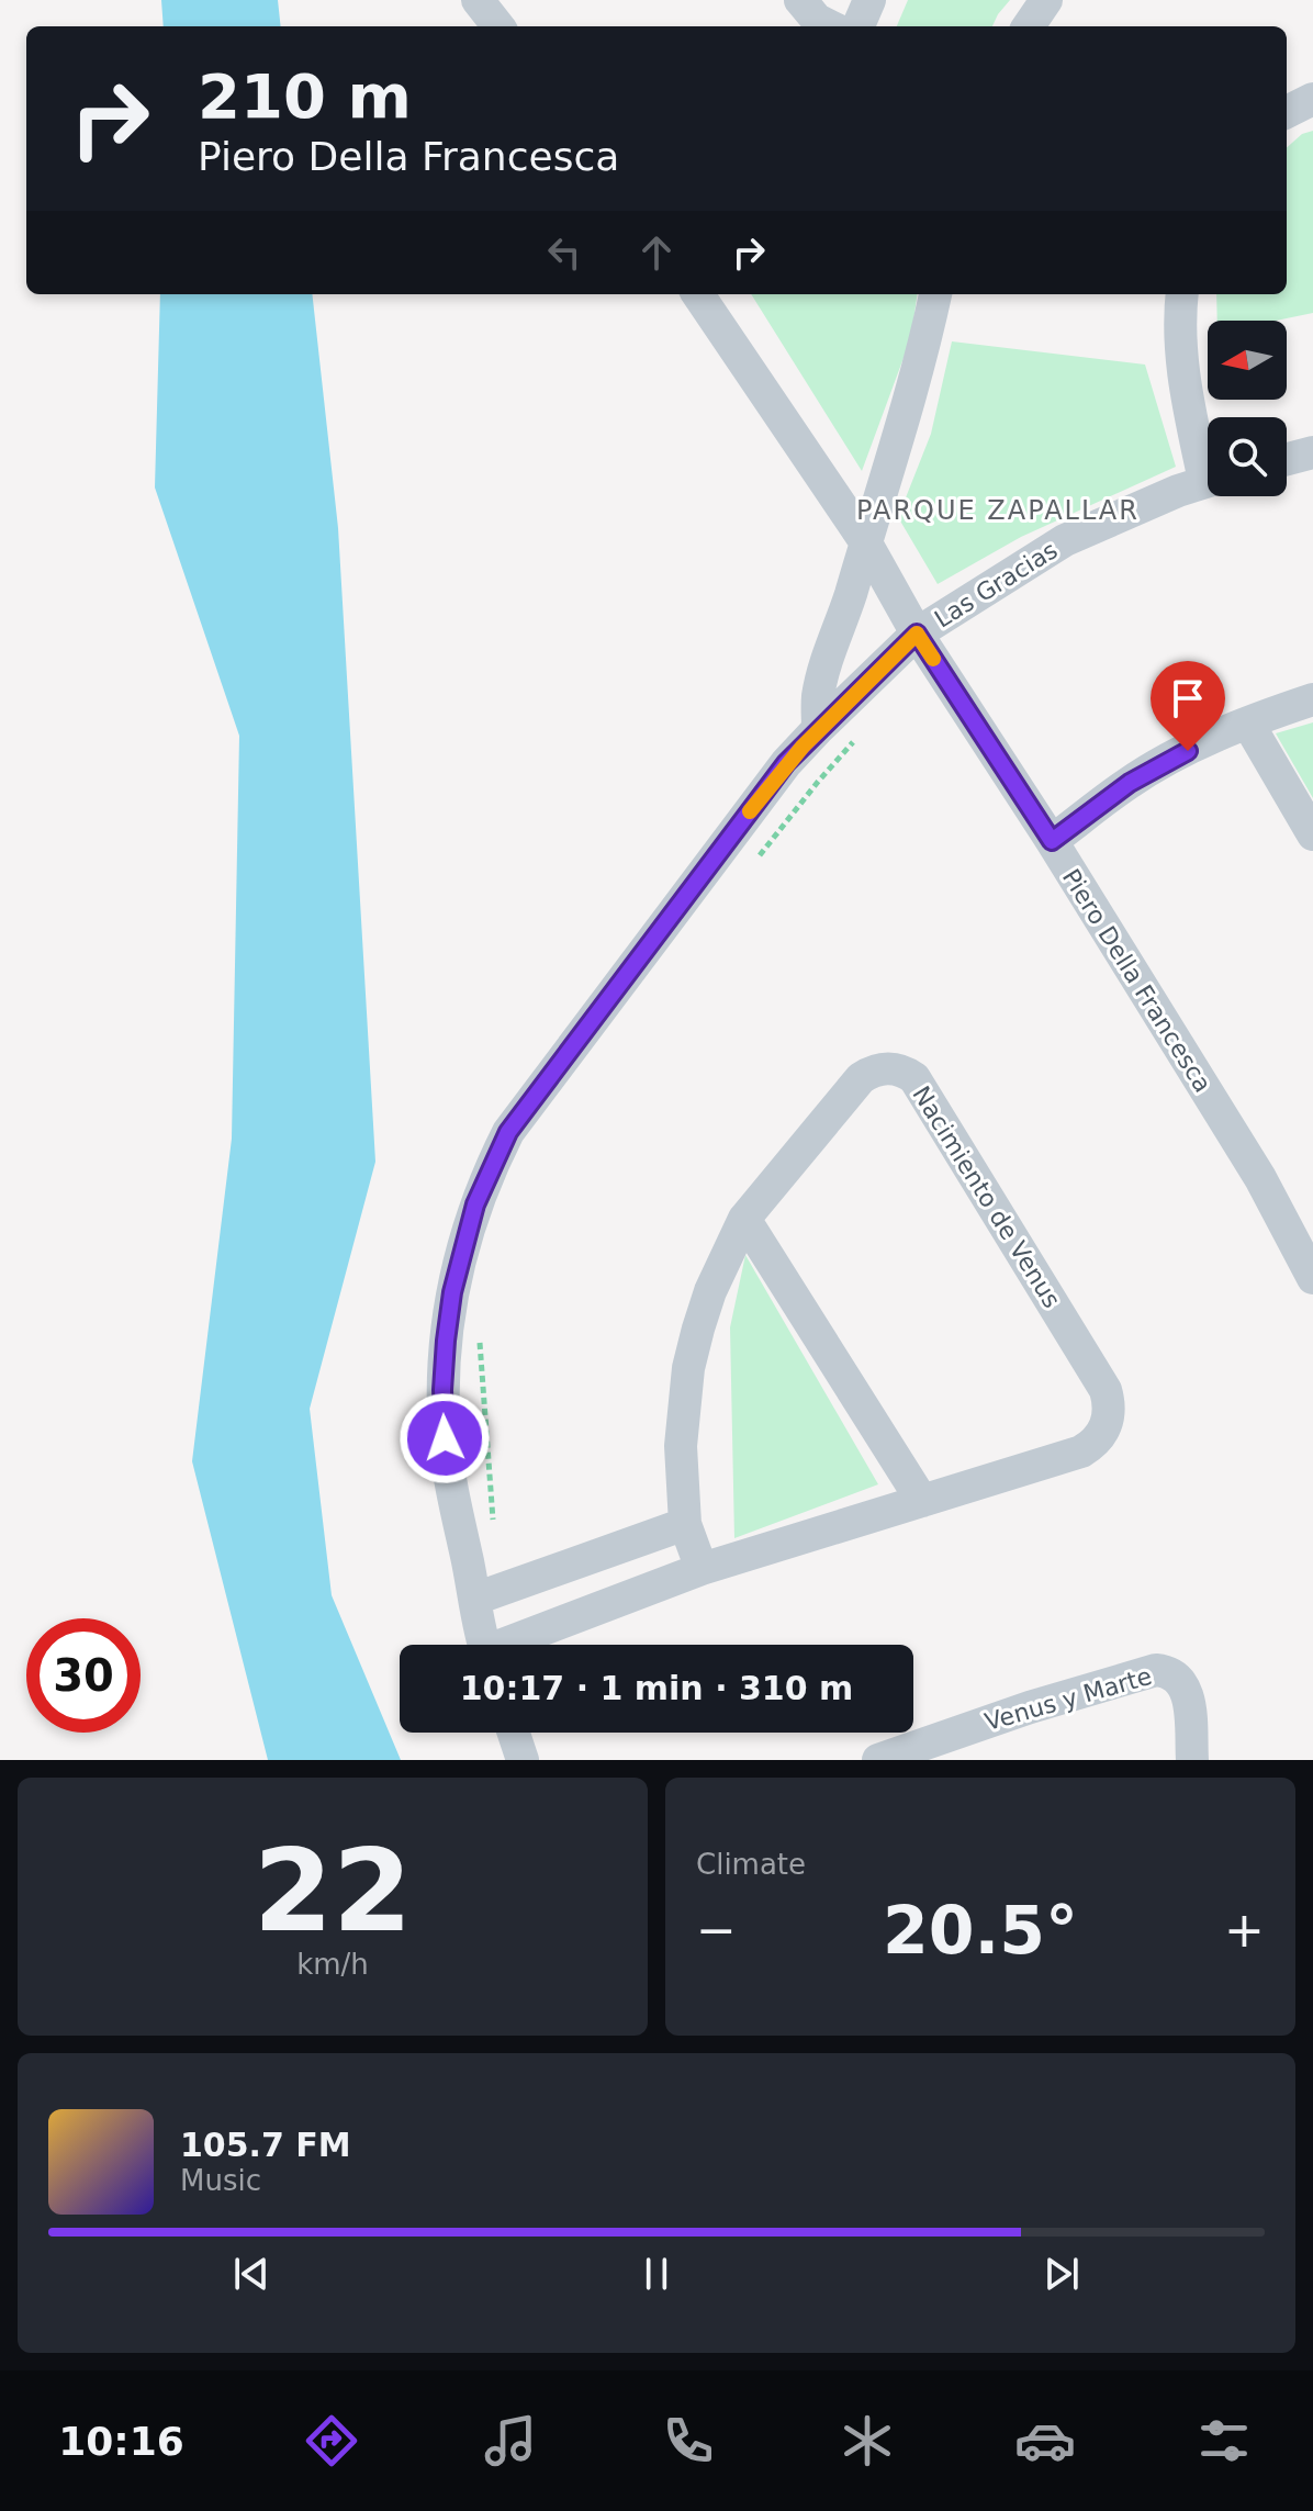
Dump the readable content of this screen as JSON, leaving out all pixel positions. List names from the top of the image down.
{
  "streets": {
    "street": [
      "Las Gracias",
      "Piero Della Francesca",
      "Nacimiento de Venus",
      "Venus y Marte"
    ]
  },
  "crossings": [
    ["Las Gracias", "Piero Della Francesca"]
  ],
  "districts": ["PARQUE ZAPALLAR"],
  "north": "left",
  "page": {
    "turn": ["210 m", "Piero Della Francesca"],
    "limit": "30",
    "trip": "10:17 · 1 min · 310 m",
    "tile": [
      ["22", "km/h"],
      "Climate"
    ],
    "heat": ["−", "20.5°", "+"],
    "song": ["105.7 FM", "Music"],
    "tabs": "10:16"
  }
}
